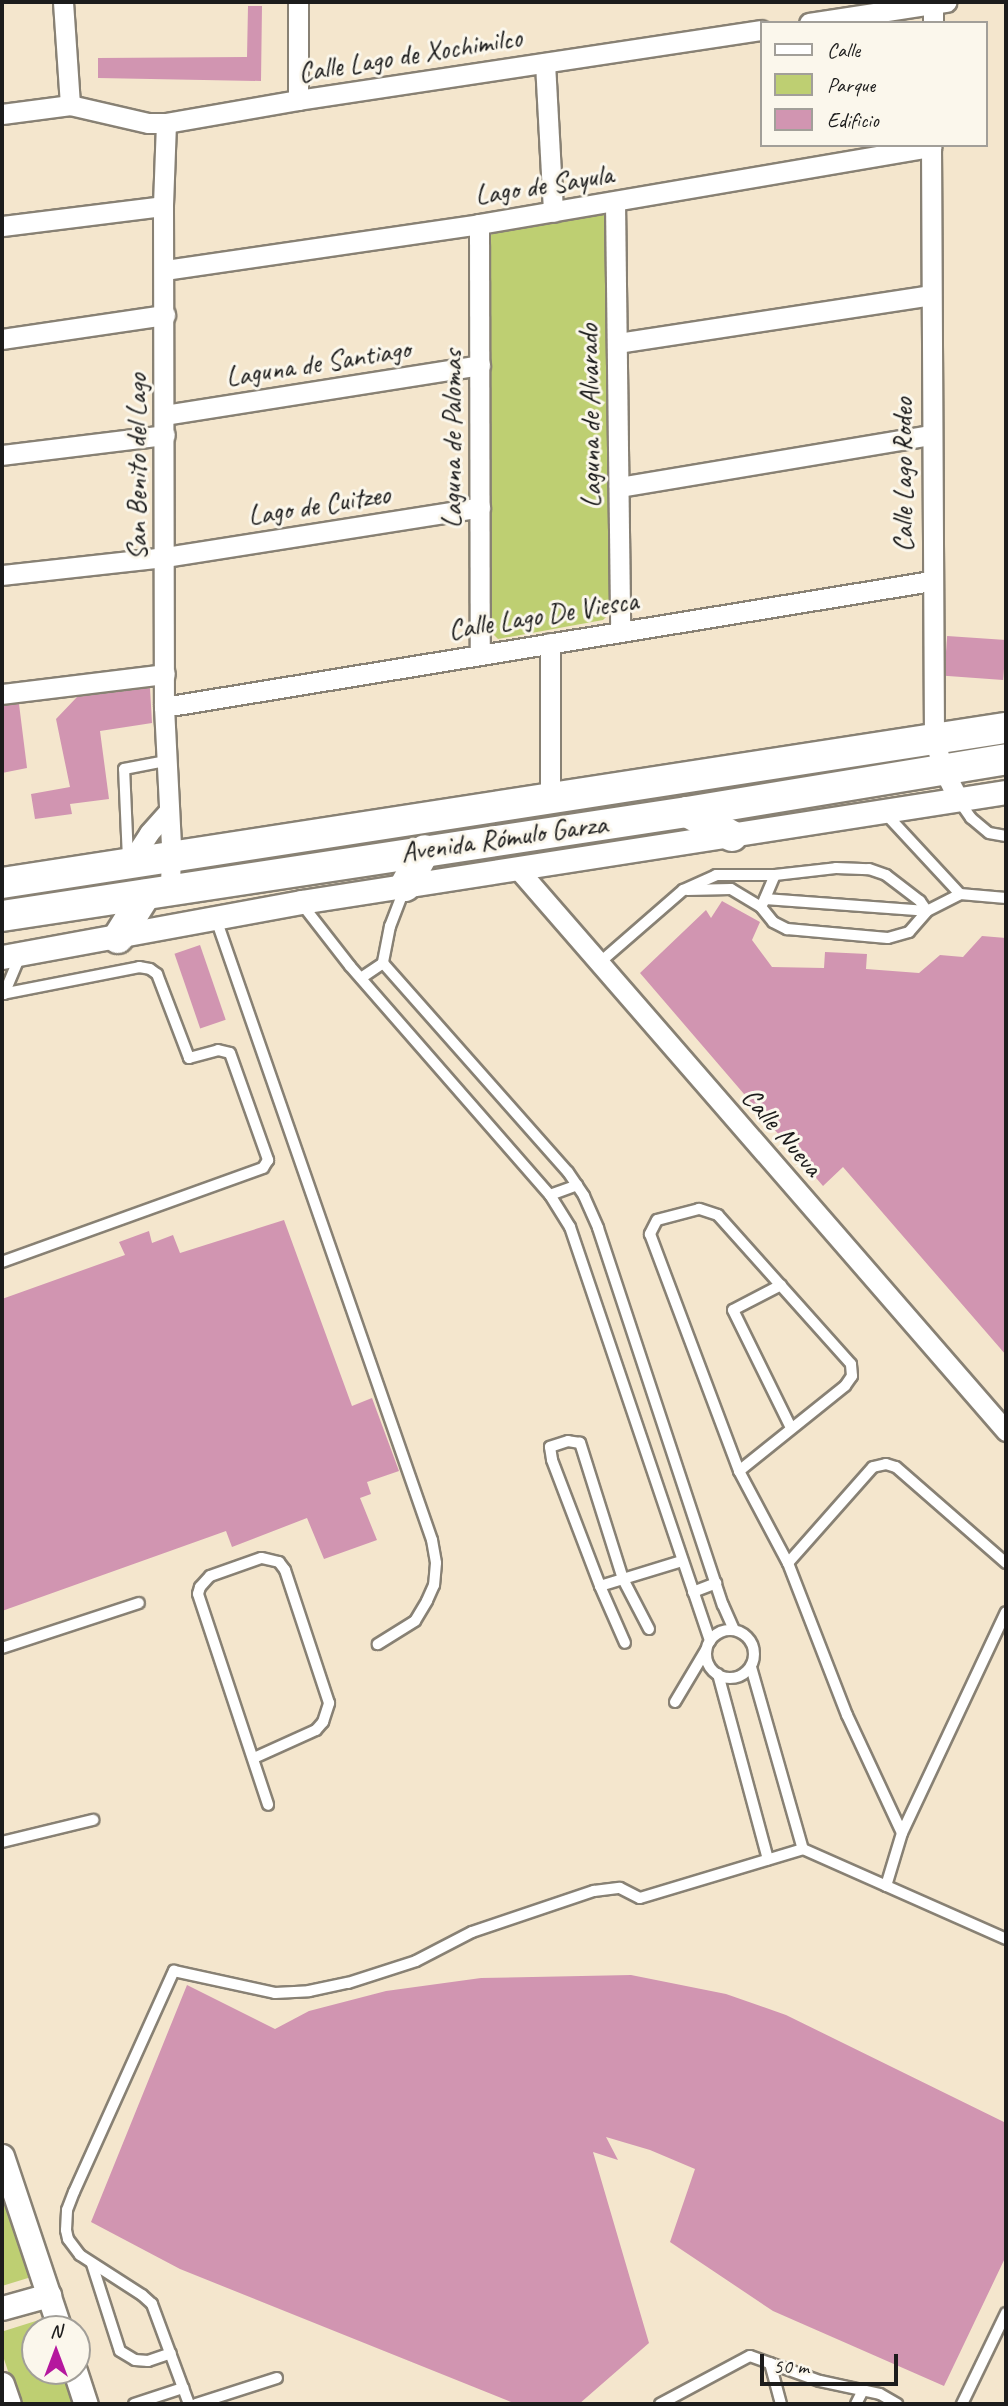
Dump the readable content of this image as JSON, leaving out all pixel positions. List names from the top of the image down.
{
  "streets": {
    "main road": ["Avenida Rómulo Garza"],
    "street": [
      "Calle Lago de Xochimilco",
      "Lago de Sayula",
      "Laguna de Santiago",
      "Laguna de Alvarado",
      "Laguna de Palomas",
      "San Benito del Lago",
      "Calle Lago Rodeo",
      "Lago de Cuitzeo",
      "Calle Lago De Viesca",
      "Calle Nueva"
    ]
  },
  "crossings": [
    ["Calle Lago de Xochimilco", "San Benito del Lago"],
    ["Lago de Sayula", "Laguna de Alvarado"],
    ["Lago de Sayula", "Laguna de Palomas"],
    ["Lago de Sayula", "San Benito del Lago"],
    ["Laguna de Santiago", "Laguna de Palomas"],
    ["Laguna de Santiago", "San Benito del Lago"],
    ["Laguna de Alvarado", "Calle Lago De Viesca"],
    ["Laguna de Palomas", "Lago de Cuitzeo"],
    ["Laguna de Palomas", "Calle Lago De Viesca"],
    ["San Benito del Lago", "Lago de Cuitzeo"],
    ["San Benito del Lago", "Calle Lago De Viesca"],
    ["San Benito del Lago", "Avenida Rómulo Garza"],
    ["Calle Lago Rodeo", "Calle Lago De Viesca"],
    ["Calle Lago Rodeo", "Avenida Rómulo Garza"]
  ],
  "legend": ["Calle", "Parque", "Edificio"],
  "scale_bar": "50 m",
  "north": "top"
}
